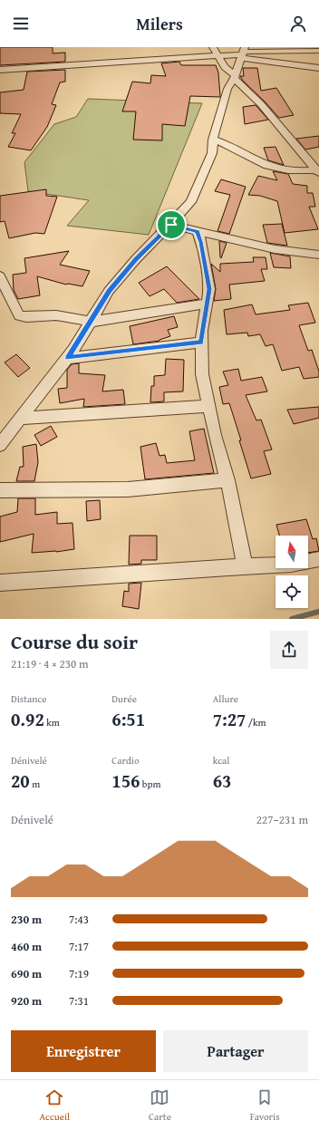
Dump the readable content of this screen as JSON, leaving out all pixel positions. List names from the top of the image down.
{
  "north": "top",
  "page": {
    "header": "Milers",
    "heading": ["Course du soir", "21:19 · 4 × 230 m"],
    "stats": [
      ["Distance", "0.92 km"],
      ["Durée", "6:51"],
      ["Allure", "7:27 /km"],
      ["Dénivelé", "20 m"],
      ["Cardio", "156 bpm"],
      ["kcal", "63"]
    ],
    "chart": ["Dénivelé", "227–231 m"],
    "list": [
      {
        "name": "230 m",
        "note": "7:43"
      },
      {
        "name": "460 m",
        "note": "7:17"
      },
      {
        "name": "690 m",
        "note": "7:19"
      },
      {
        "name": "920 m",
        "note": "7:31"
      }
    ],
    "buttons": ["Enregistrer", "Partager"],
    "tabs": ["Accueil", "Carte", "Favoris"]
  }
}
